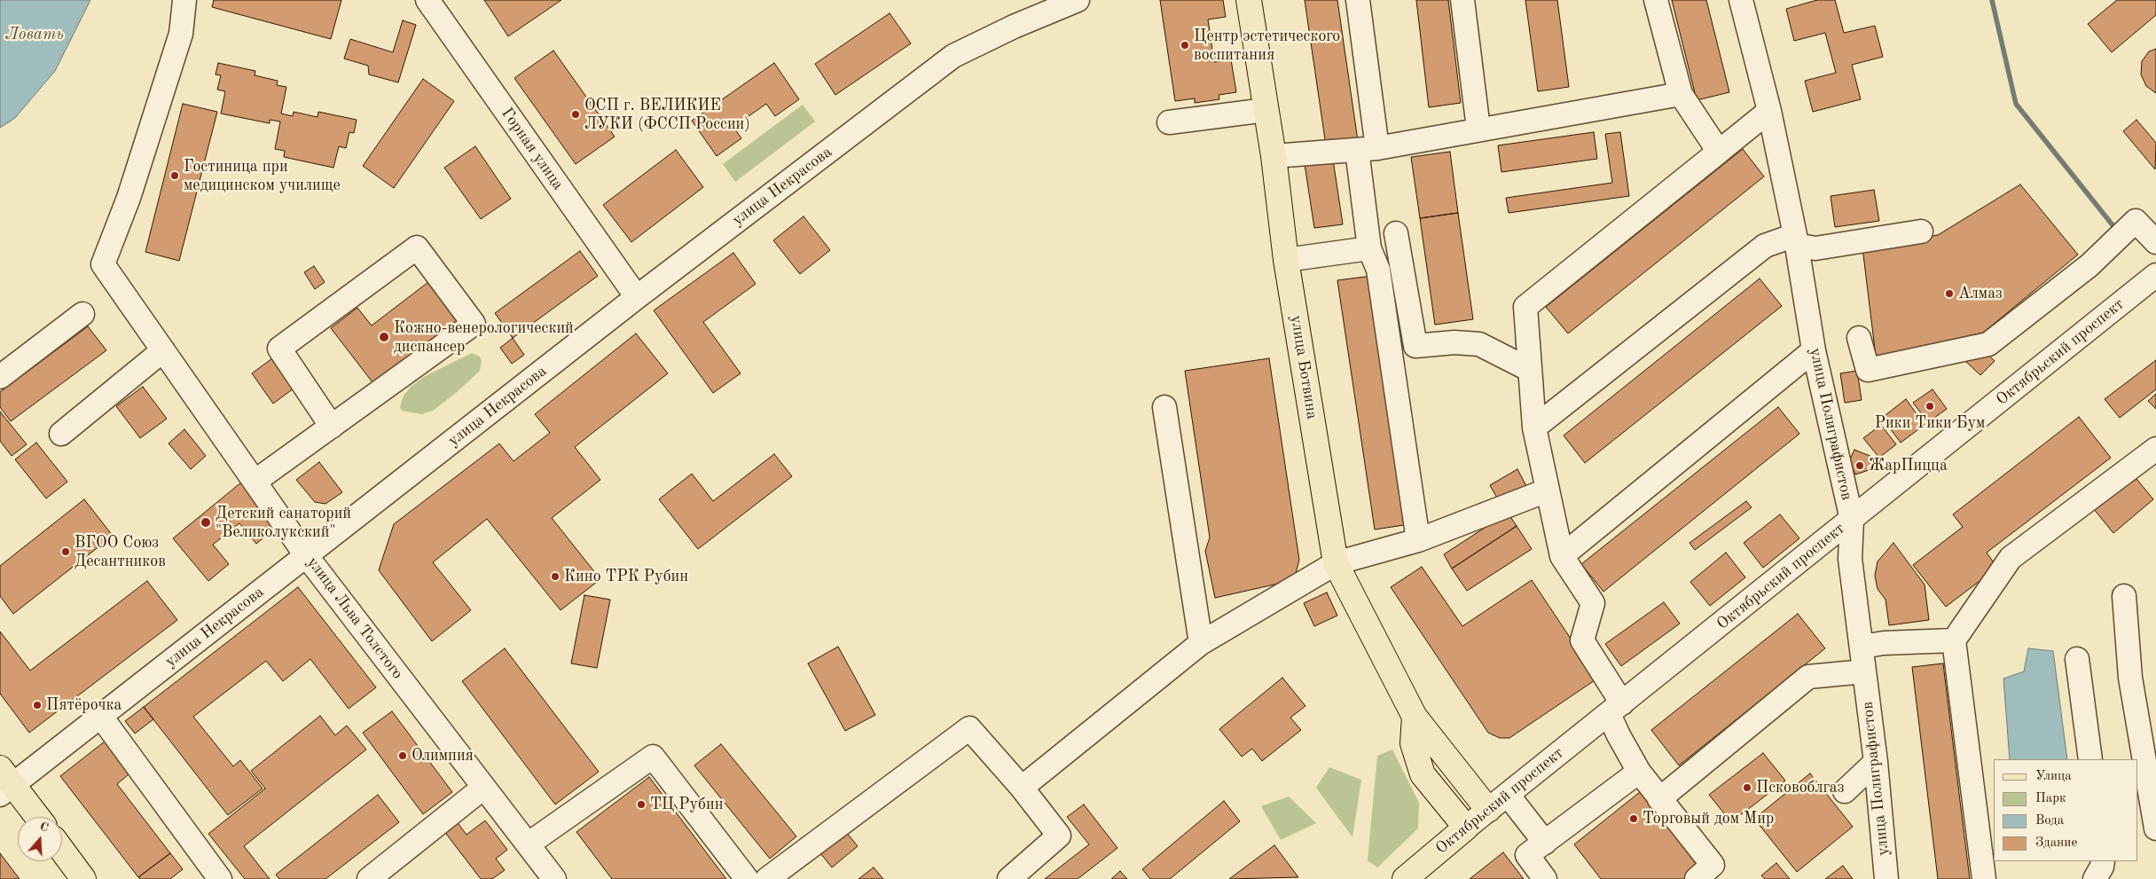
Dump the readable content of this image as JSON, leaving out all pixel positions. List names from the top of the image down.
{
  "streets": {
    "main road": ["Октябрьский проспект", "улица Ботвина"],
    "street": [
      "Горная улица",
      "улица Некрасова",
      "улица Полиграфистов",
      "улица Льва Толстого"
    ]
  },
  "crossings": [
    ["Горная улица", "улица Некрасова"],
    ["улица Некрасова", "улица Льва Толстого"],
    ["Октябрьский проспект", "улица Ботвина"],
    ["Октябрьский проспект", "улица Полиграфистов"]
  ],
  "water": ["Ловать"],
  "places": [
    "Центр эстетического воспитания",
    "ОСП г. ВЕЛИКИЕ ЛУКИ (ФССП России)",
    "Гостиница при медицинском училище",
    "Алмаз",
    "Кожно-венерологический диспансер",
    "Рики Тики Бум",
    "ЖарПицца",
    "Детский санаторий \"Великолукский\"",
    "ВГОО Союз Десантников",
    "Кино ТРК Рубин",
    "Пятёрочка",
    "Олимпия",
    "Псковоблгаз",
    "ТЦ Рубин",
    "Торговый дом Мир"
  ],
  "legend": [
    "Улица",
    "Парк",
    "Вода",
    "Здание"
  ],
  "north": "top"
}
